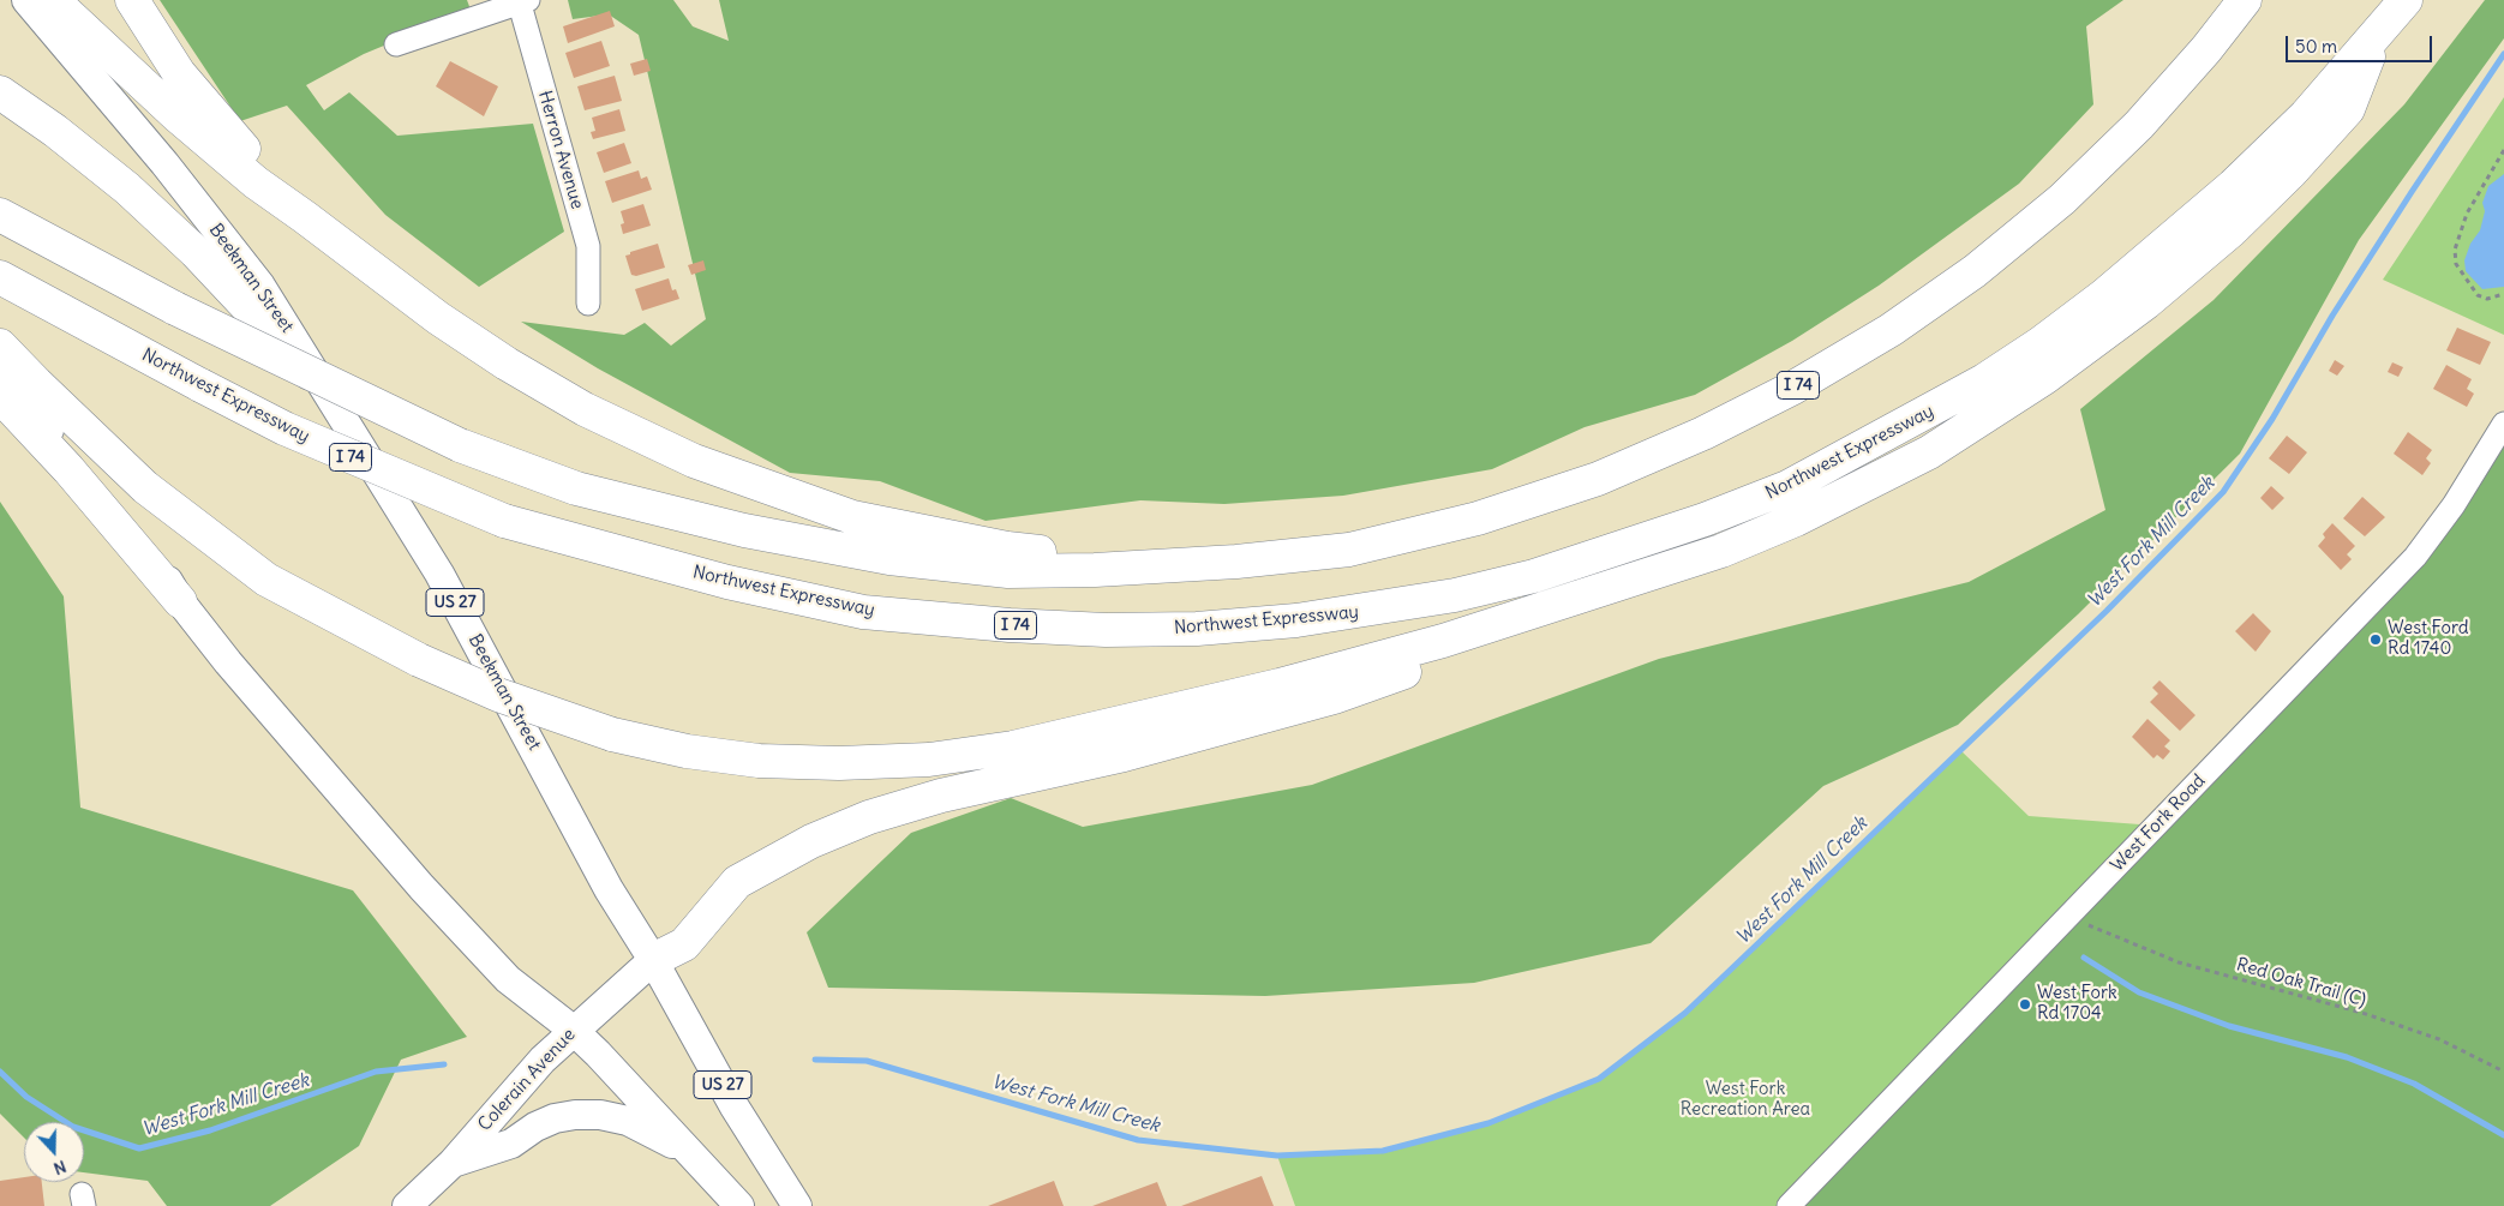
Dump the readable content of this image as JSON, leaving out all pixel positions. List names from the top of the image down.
{
  "streets": {
    "highway": ["I 74", "Northwest Expressway", "US 27"],
    "main road": ["Beekman Street", "Colerain Avenue"],
    "street": ["Herron Avenue", "West Fork Road"],
    "path": ["Red Oak Trail (C)"]
  },
  "crossings": [
    ["Beekman Street", "US 27"],
    ["Beekman Street", "Colerain Avenue"]
  ],
  "water": ["West Fork Mill Creek"],
  "parks": ["West Fork Recreation Area"],
  "places": ["West Ford Rd 1740", "West Fork Rd 1704"],
  "scale_bar": "50 m",
  "north": "bottom"
}
